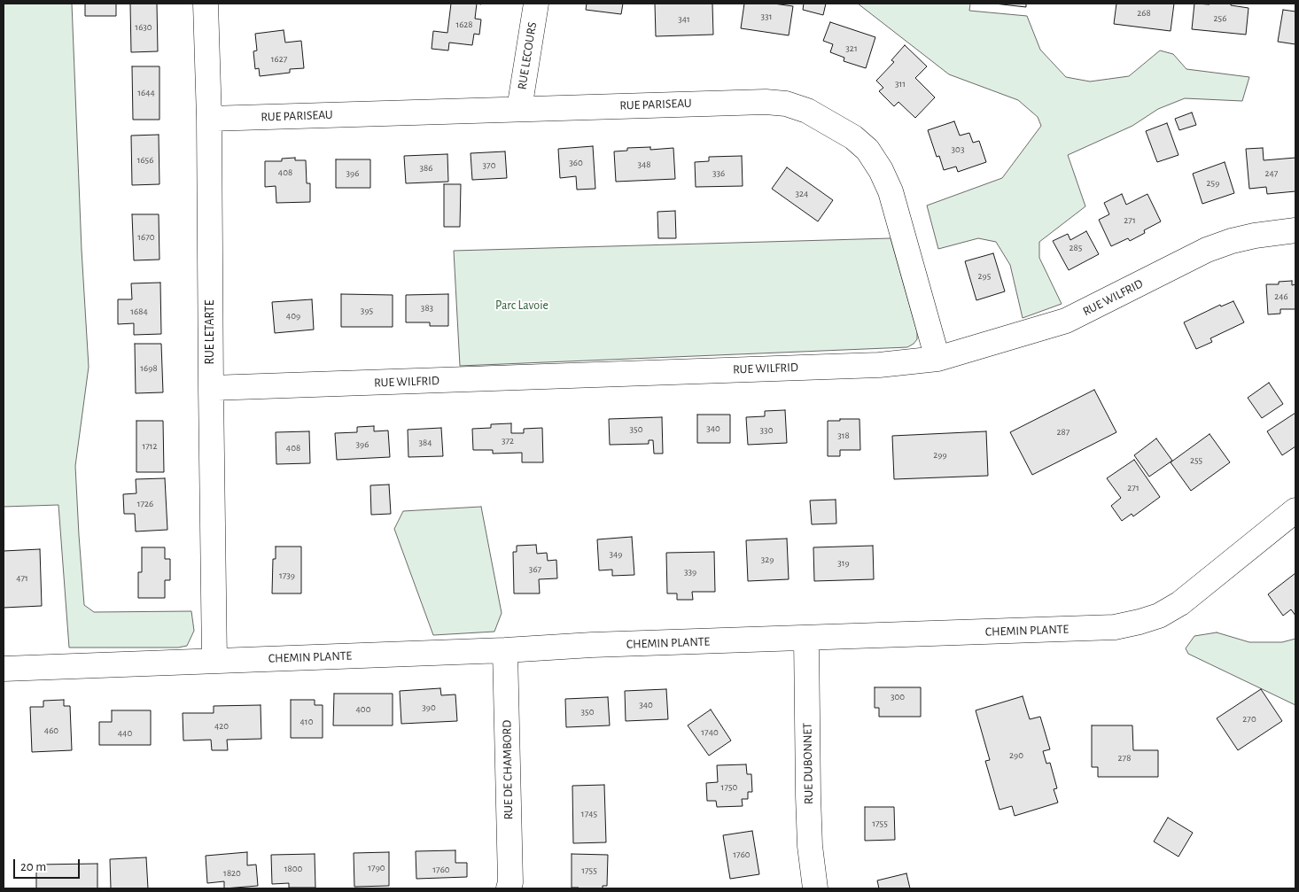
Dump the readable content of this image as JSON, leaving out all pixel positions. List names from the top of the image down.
{
  "streets": {
    "street": [
      "RUE LECOURS",
      "RUE PARISEAU",
      "RUE WILFRID",
      "RUE LETARTE",
      "CHEMIN PLANTE",
      "RUE DUBONNET",
      "RUE DE CHAMBORD"
    ]
  },
  "crossings": [
    ["RUE LECOURS", "RUE PARISEAU"],
    ["RUE PARISEAU", "RUE WILFRID"],
    ["RUE PARISEAU", "RUE LETARTE"],
    ["RUE WILFRID", "RUE LETARTE"],
    ["RUE LETARTE", "CHEMIN PLANTE"],
    ["CHEMIN PLANTE", "RUE DUBONNET"],
    ["CHEMIN PLANTE", "RUE DE CHAMBORD"]
  ],
  "parks": ["Parc Lavoie"],
  "house_numbers": [
    "268",
    "331",
    "256",
    "341",
    "1628",
    "1630",
    "321",
    "1627",
    "311",
    "1644",
    "303",
    "1656",
    "360",
    "348",
    "370",
    "386",
    "408",
    "396",
    "336",
    "247",
    "259",
    "324",
    "271",
    "1670",
    "285",
    "295",
    "246",
    "383",
    "395",
    "1684",
    "409",
    "1698",
    "340",
    "350",
    "330",
    "287",
    "318",
    "372",
    "384",
    "396",
    "1712",
    "408",
    "299",
    "255",
    "271",
    "1726",
    "349",
    "329",
    "319",
    "367",
    "339",
    "1739",
    "471",
    "300",
    "340",
    "390",
    "400",
    "350",
    "270",
    "410",
    "420",
    "460",
    "1740",
    "440",
    "290",
    "278",
    "1750",
    "1745",
    "1755",
    "1760",
    "1790",
    "1800",
    "1760",
    "1755",
    "1820"
  ],
  "scale_bar": "20 m"
}
